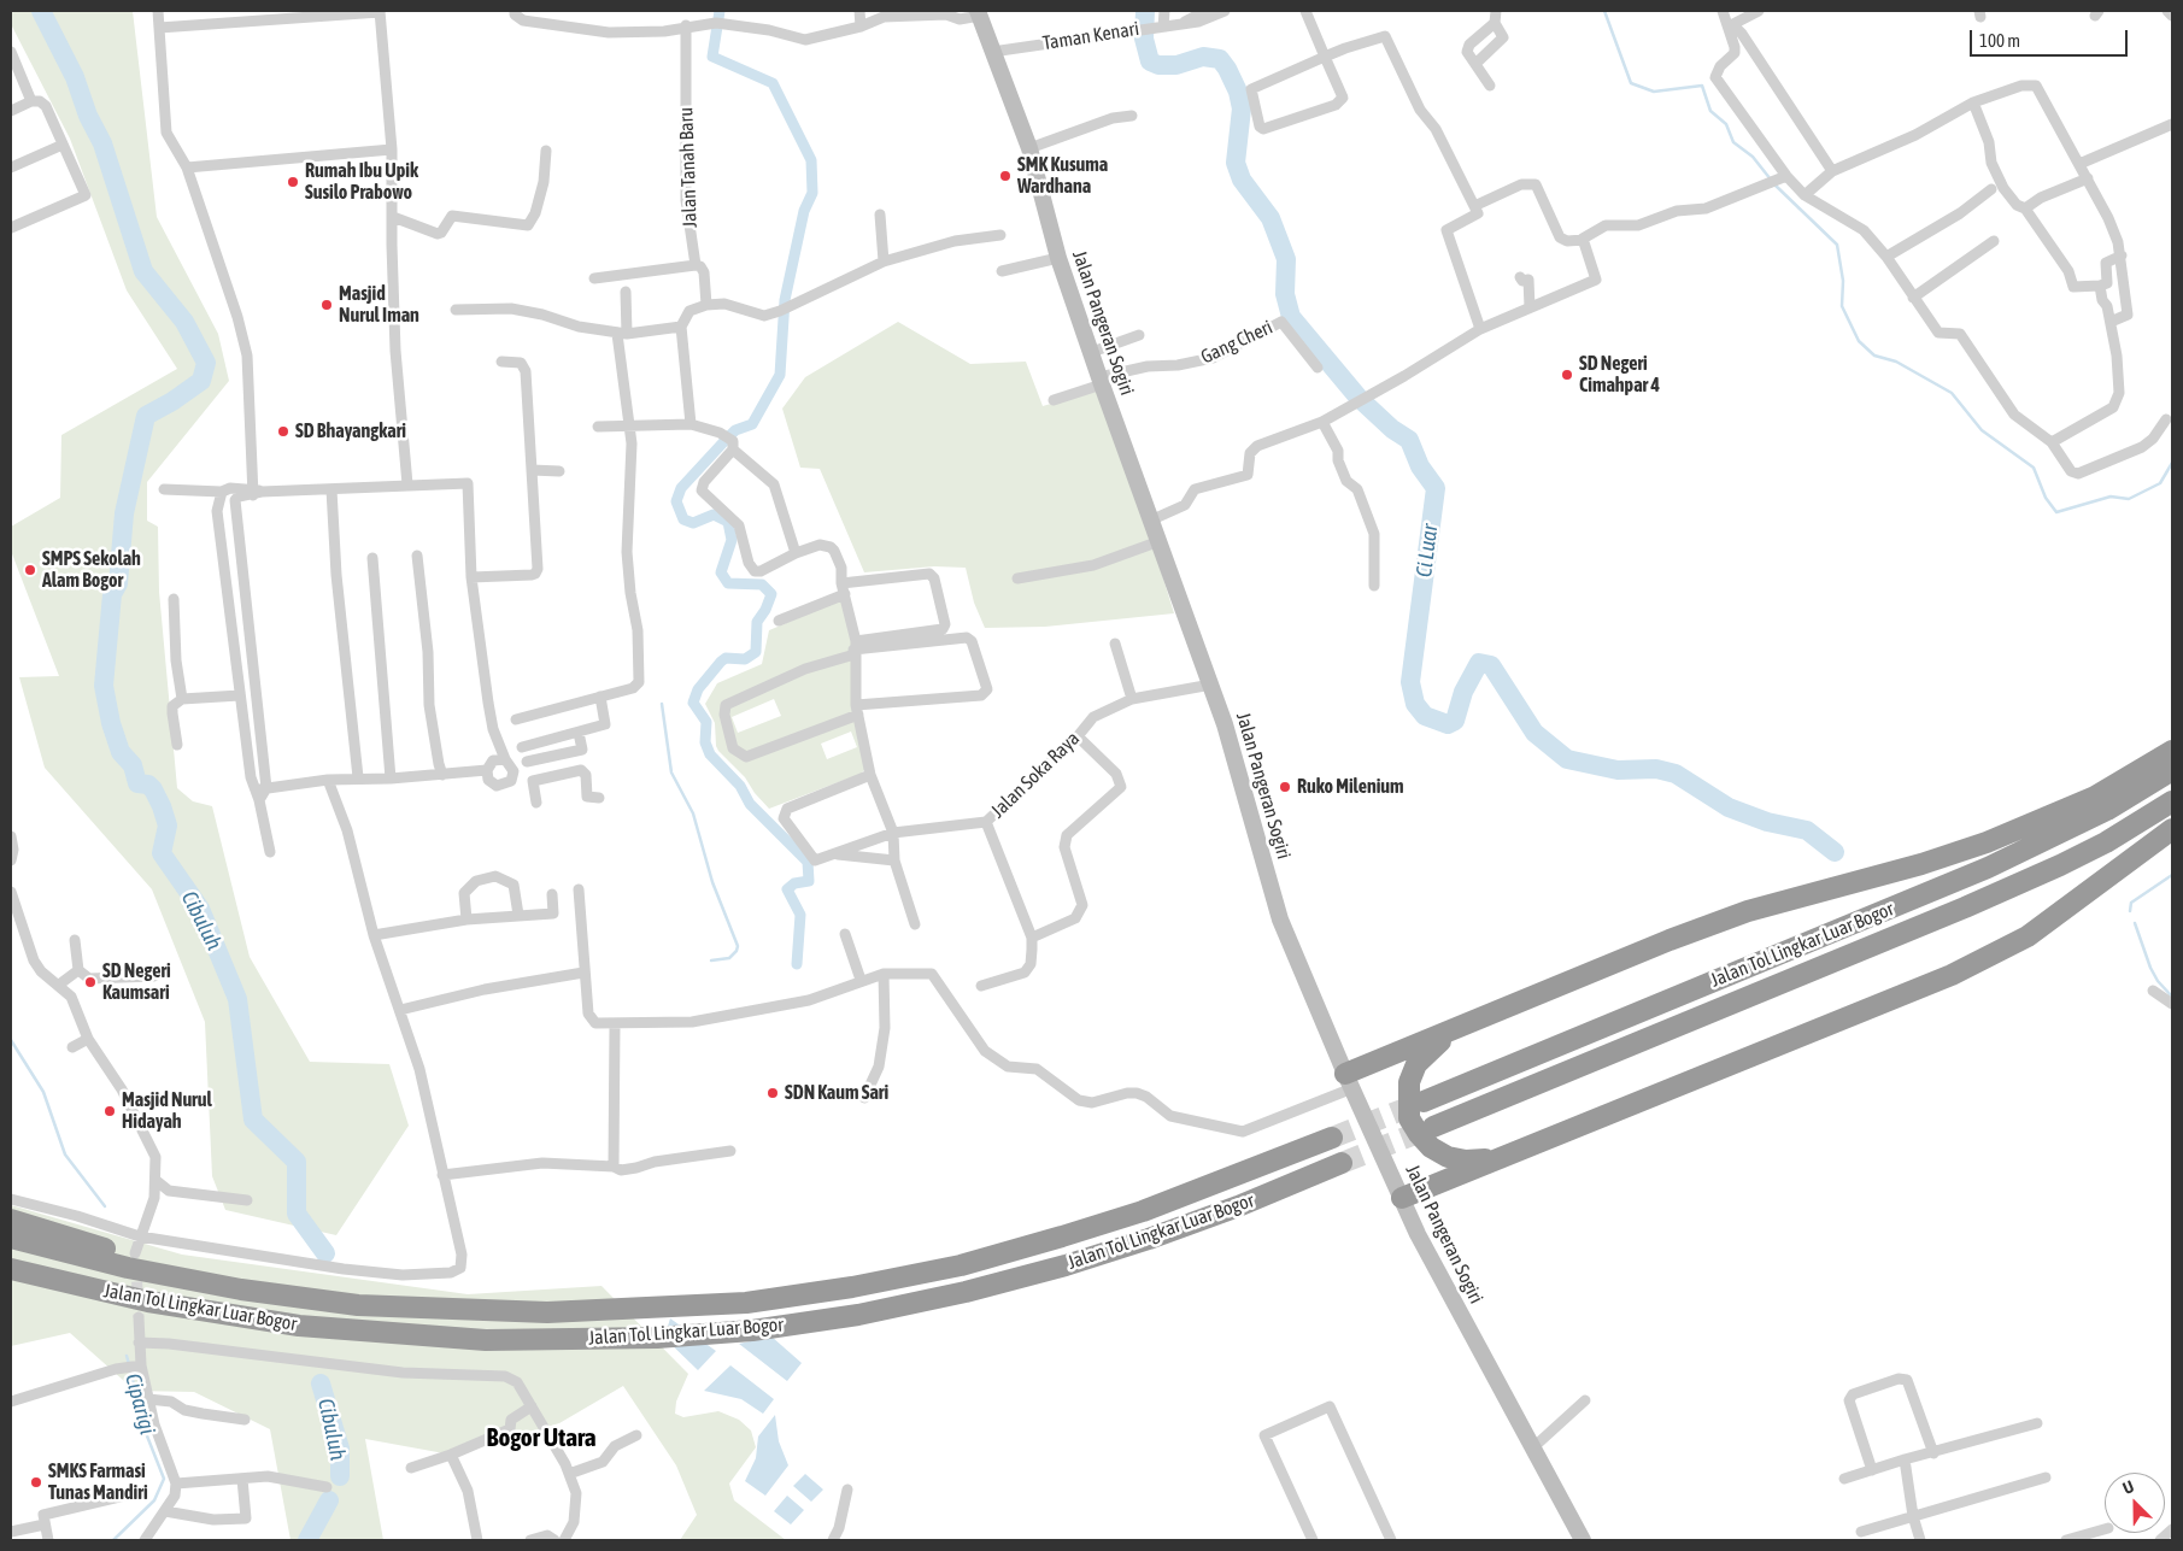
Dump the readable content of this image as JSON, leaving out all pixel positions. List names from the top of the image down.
{
  "streets": {
    "highway": ["Jalan Tol Lingkar Luar Bogor"],
    "street": [
      "Taman Kenari",
      "Jalan Tanah Baru",
      "Jalan Pangeran Sogiri",
      "Gang Cheri",
      "Jalan Soka Raya"
    ]
  },
  "crossings": [
    ["Taman Kenari", "Jalan Pangeran Sogiri"],
    ["Jalan Pangeran Sogiri", "Gang Cheri"],
    ["Jalan Pangeran Sogiri", "Jalan Soka Raya"]
  ],
  "districts": ["Bogor Utara"],
  "water": ["Ci Luar", "Cibuluh", "Ciparigi"],
  "places": [
    "SMK Kusuma Wardhana",
    "Rumah Ibu Upik Susilo Prabowo",
    "Masjid Nurul Iman",
    "SD Negeri Cimahpar 4",
    "SD Bhayangkari",
    "SMPS Sekolah Alam Bogor",
    "Ruko Milenium",
    "SD Negeri Kaumsari",
    "SDN Kaum Sari",
    "Masjid Nurul Hidayah",
    "SMKS Farmasi Tunas Mandiri"
  ],
  "scale_bar": "100 m",
  "north": "top left"
}
